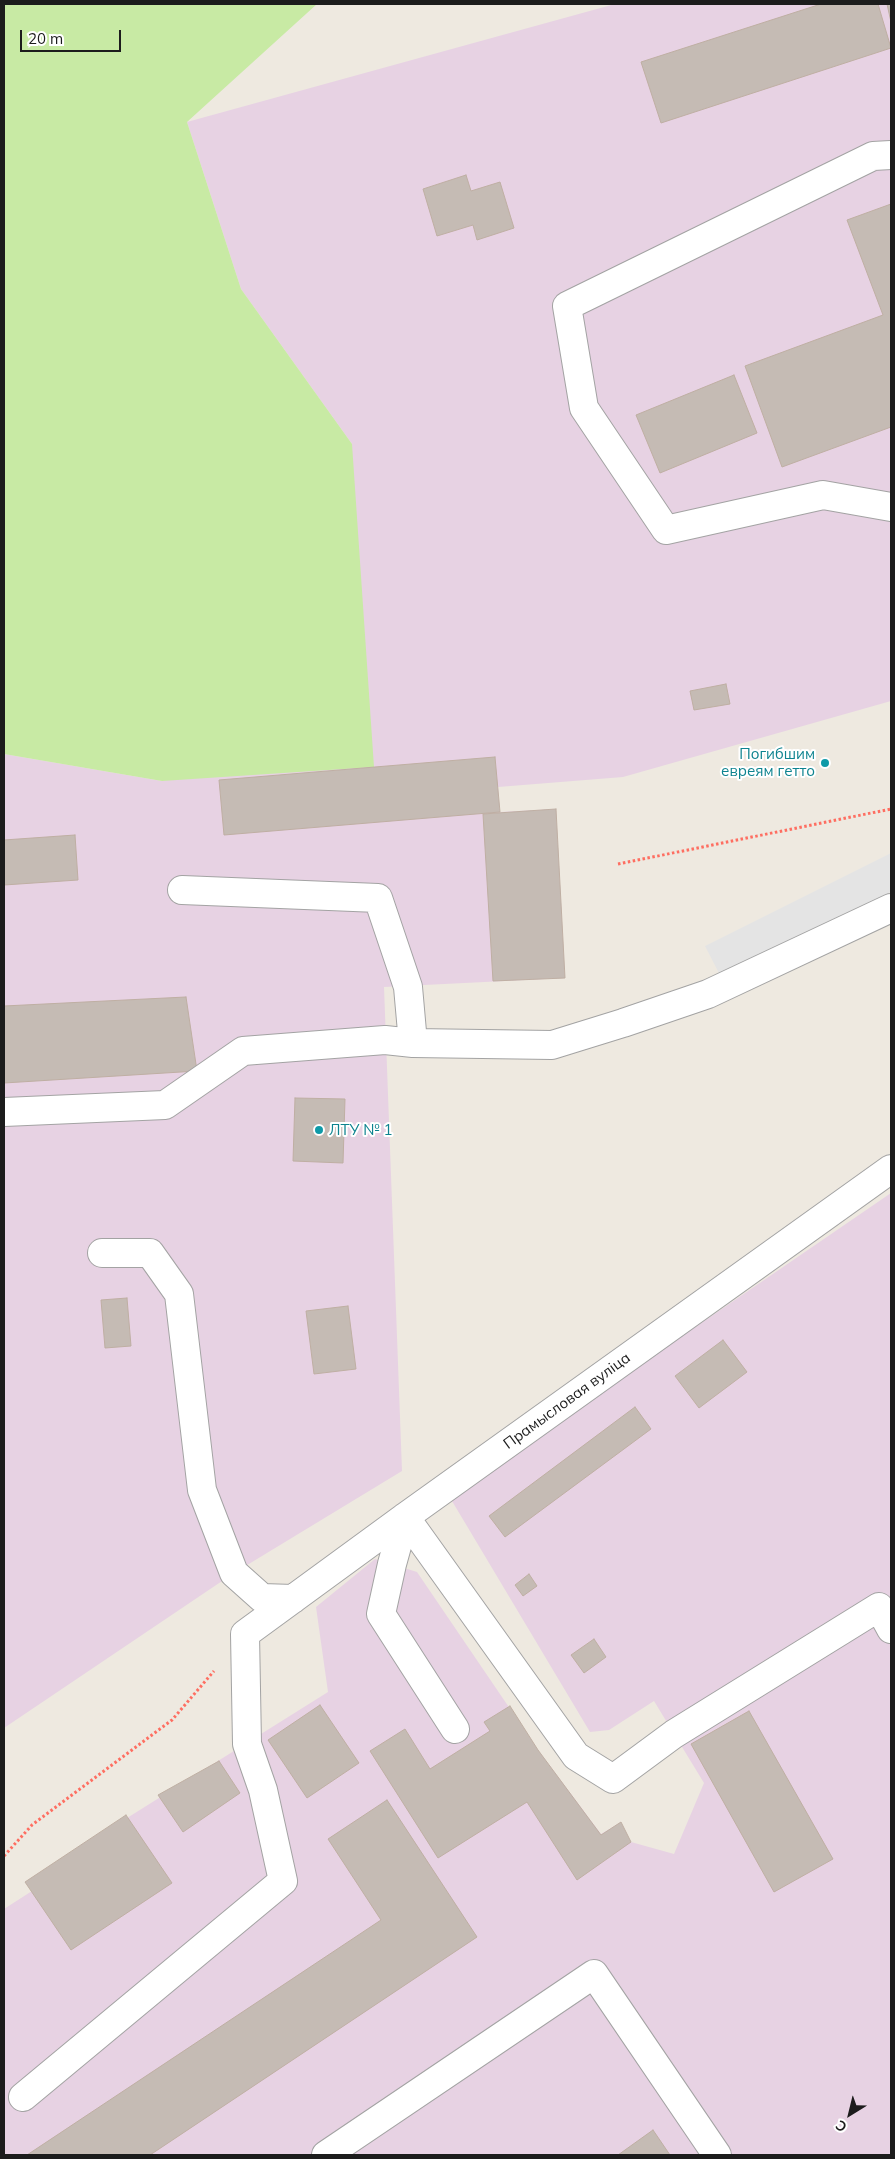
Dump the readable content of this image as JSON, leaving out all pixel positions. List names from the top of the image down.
{
  "streets": {
    "street": ["Прамысловая вуліца"]
  },
  "places": ["Погибшим евреям гетто", "ЛТУ № 1"],
  "scale_bar": "20 m",
  "north": "bottom left"
}
